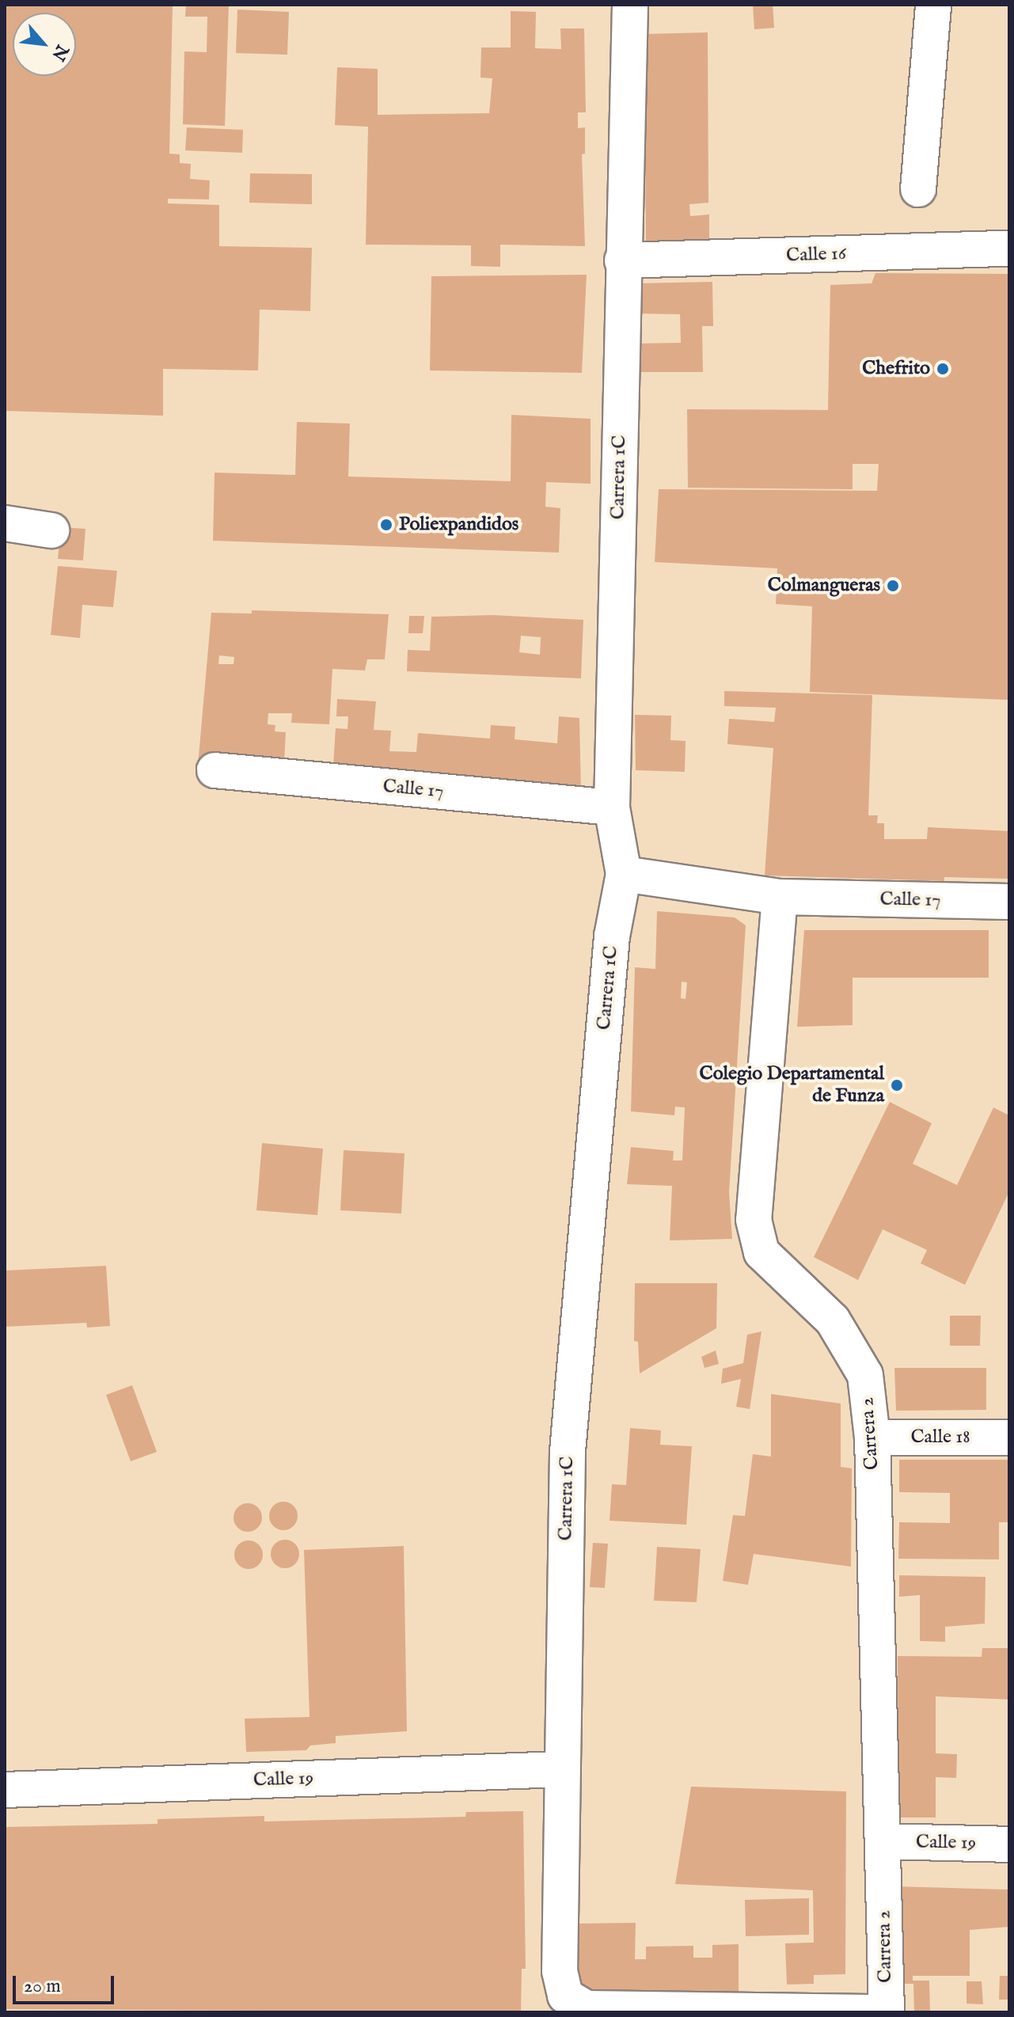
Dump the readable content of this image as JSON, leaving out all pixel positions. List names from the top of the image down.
{
  "streets": {
    "street": [
      "Calle 16",
      "Carrera 1C",
      "Calle 17",
      "Carrera 2",
      "Calle 18",
      "Calle 19"
    ]
  },
  "crossings": [
    ["Calle 16", "Carrera 1C"],
    ["Carrera 1C", "Calle 17"],
    ["Carrera 1C", "Carrera 2"],
    ["Carrera 1C", "Calle 19"],
    ["Calle 17", "Carrera 2"],
    ["Carrera 2", "Calle 18"],
    ["Carrera 2", "Calle 19"]
  ],
  "places": [
    "Chefrito",
    "Poliexpandidos",
    "Colmangueras",
    "Colegio Departamental de Funza"
  ],
  "scale_bar": "20 m",
  "north": "bottom right"
}
